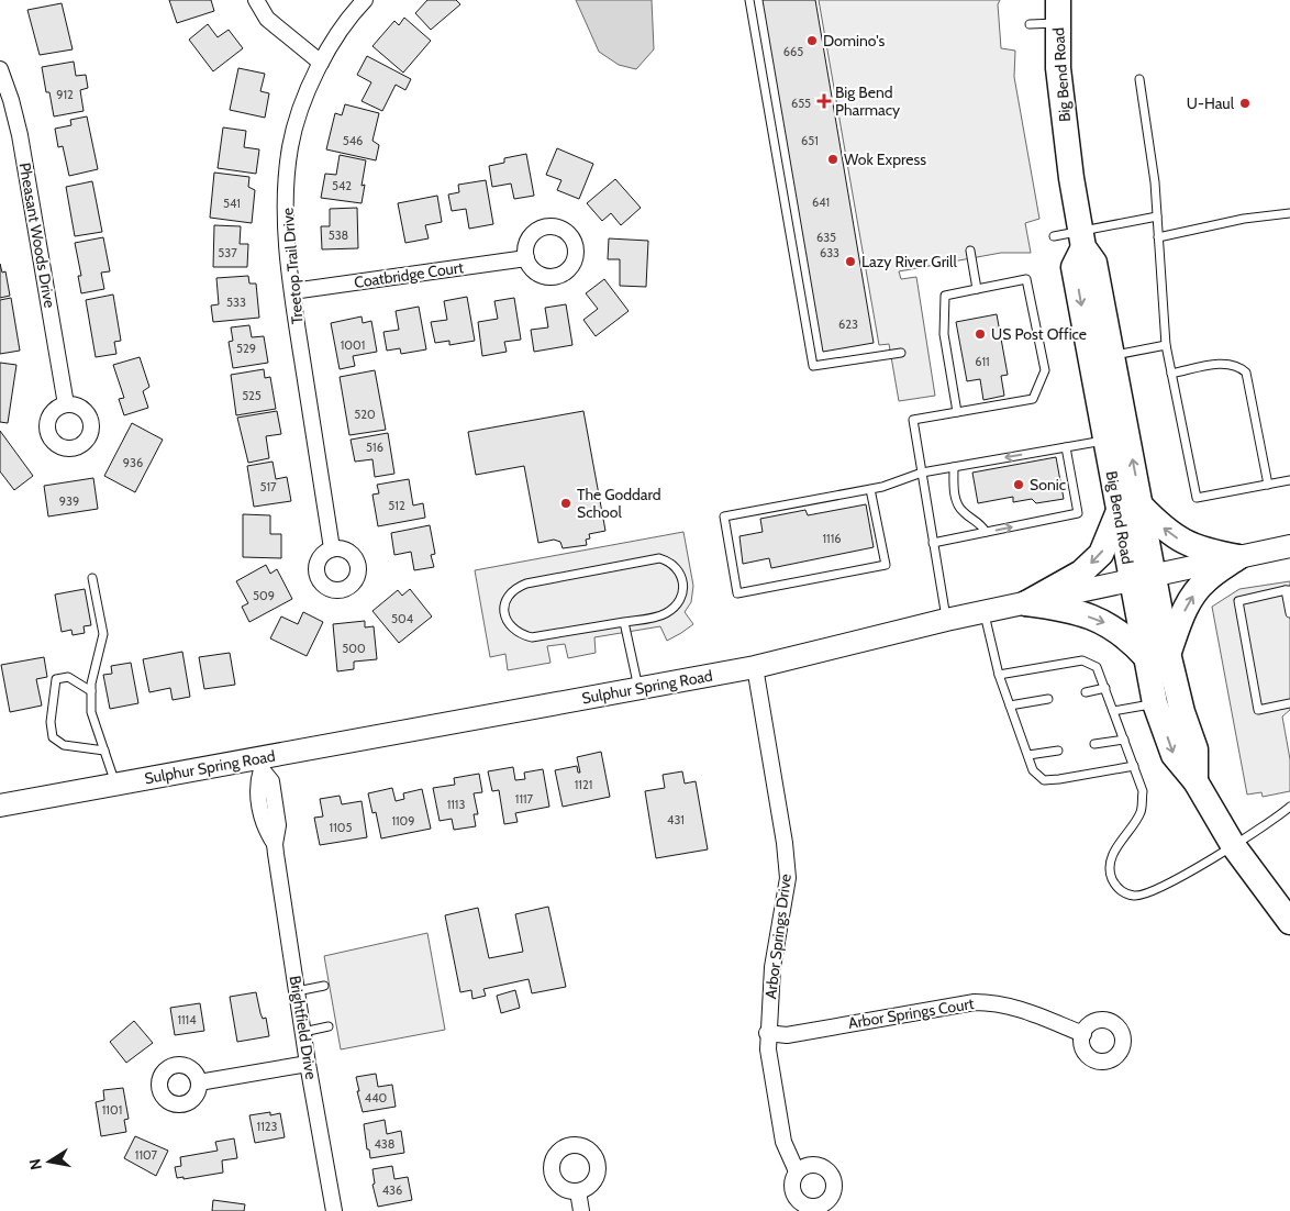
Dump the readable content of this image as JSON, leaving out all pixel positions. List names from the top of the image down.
{
  "streets": {
    "main road": ["Big Bend Road", "Sulphur Spring Road"],
    "street": [
      "Pheasant Woods Drive",
      "Treetop Trail Drive",
      "Coatbridge Court",
      "Arbor Springs Drive",
      "Arbor Springs Court",
      "Brightfield Drive"
    ]
  },
  "crossings": [
    ["Big Bend Road", "Sulphur Spring Road"],
    ["Treetop Trail Drive", "Coatbridge Court"],
    ["Sulphur Spring Road", "Arbor Springs Drive"],
    ["Sulphur Spring Road", "Brightfield Drive"],
    ["Arbor Springs Drive", "Arbor Springs Court"]
  ],
  "places": {
    "other": [
      "Domino's",
      "U-Haul",
      "Wok Express",
      "Lazy River Grill",
      "US Post Office",
      "Sonic",
      "The Goddard School"
    ],
    "health": ["Big Bend Pharmacy"]
  },
  "house_numbers": [
    "665",
    "912",
    "655",
    "546",
    "651",
    "542",
    "641",
    "541",
    "538",
    "635",
    "537",
    "633",
    "533",
    "623",
    "1001",
    "529",
    "611",
    "525",
    "520",
    "516",
    "936",
    "517",
    "939",
    "512",
    "1116",
    "509",
    "504",
    "500",
    "1121",
    "1117",
    "1113",
    "431",
    "1109",
    "1105",
    "1114",
    "440",
    "1101",
    "1123",
    "438",
    "1107",
    "436"
  ],
  "north": "left"
}
